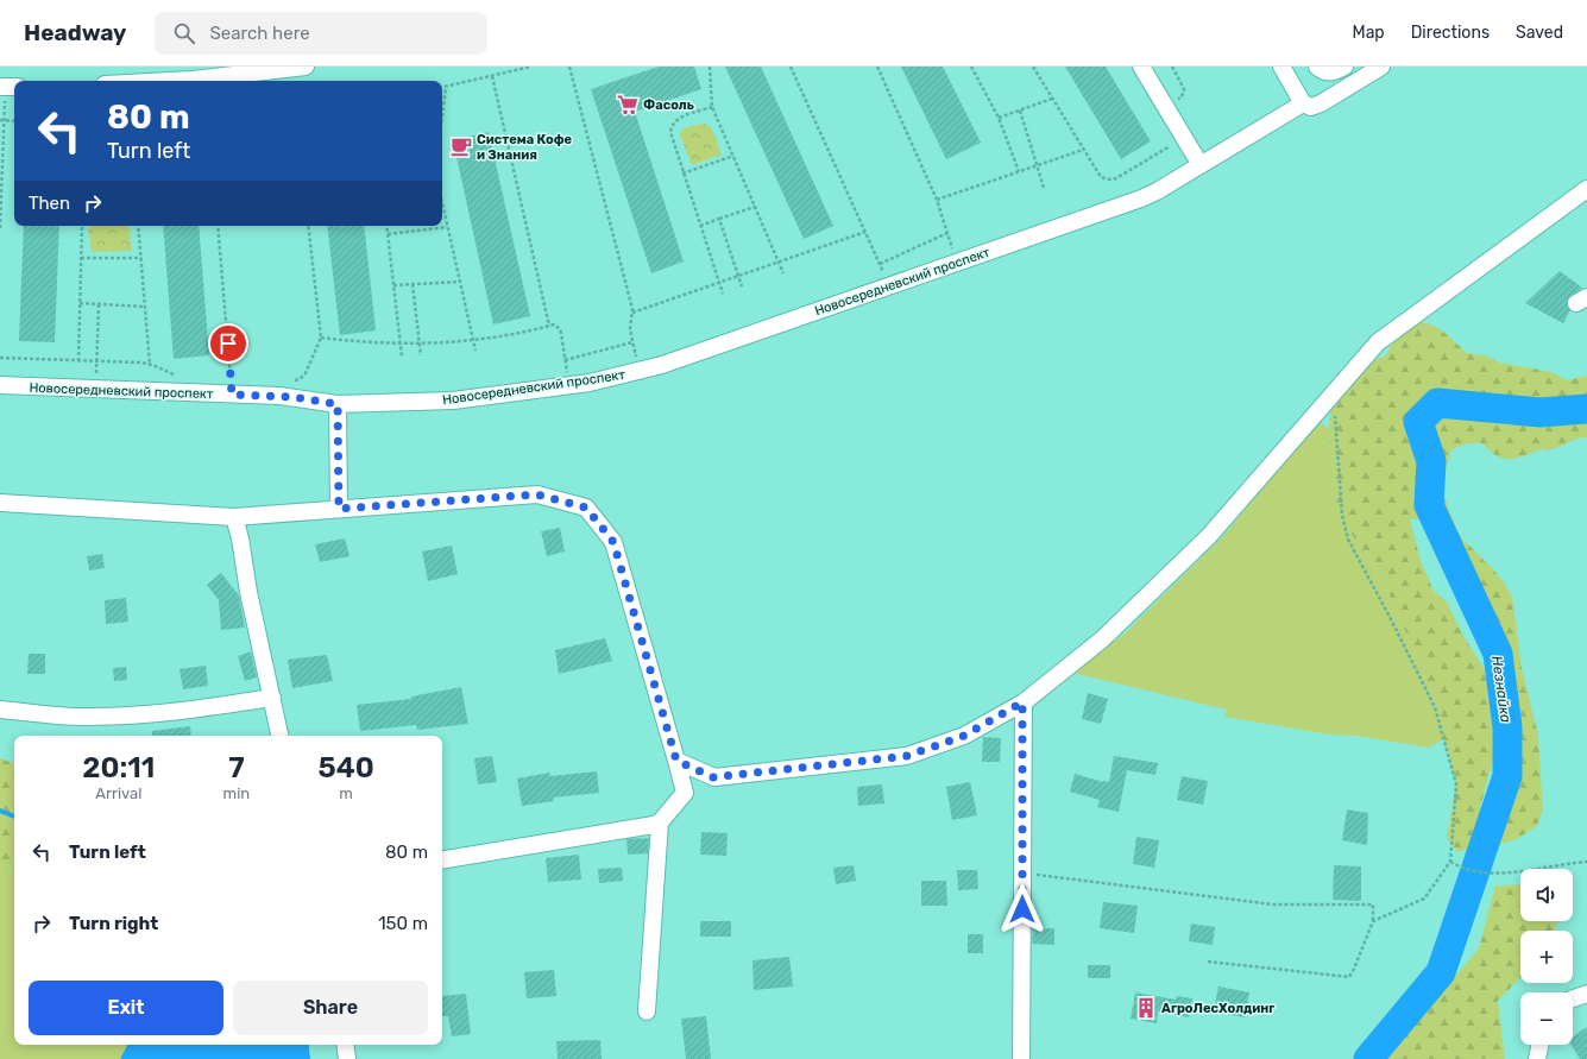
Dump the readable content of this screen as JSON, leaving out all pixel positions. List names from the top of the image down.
{
  "streets": {
    "street": ["Новосередневский проспект"]
  },
  "water": ["Незнайка"],
  "places": {
    "supermarket": ["Фасоль"],
    "cafe": ["Система Кофе и Знания"],
    "building": ["АгроЛесХолдинг"]
  },
  "page": {
    "header": "Headway",
    "search": "Search here",
    "nav": ["Map", "Directions", "Saved"],
    "turn": ["80 m", "Turn left"],
    "then": "Then",
    "eta": [
      "20:11",
      "Arrival",
      "7",
      "min",
      "540",
      "m"
    ],
    "list": [
      {
        "name": "Turn left",
        "value": "80 m"
      },
      {
        "name": "Turn right",
        "value": "150 m"
      }
    ],
    "map_buttons": ["+", "−"],
    "buttons": ["Exit", "Share"]
  }
}
